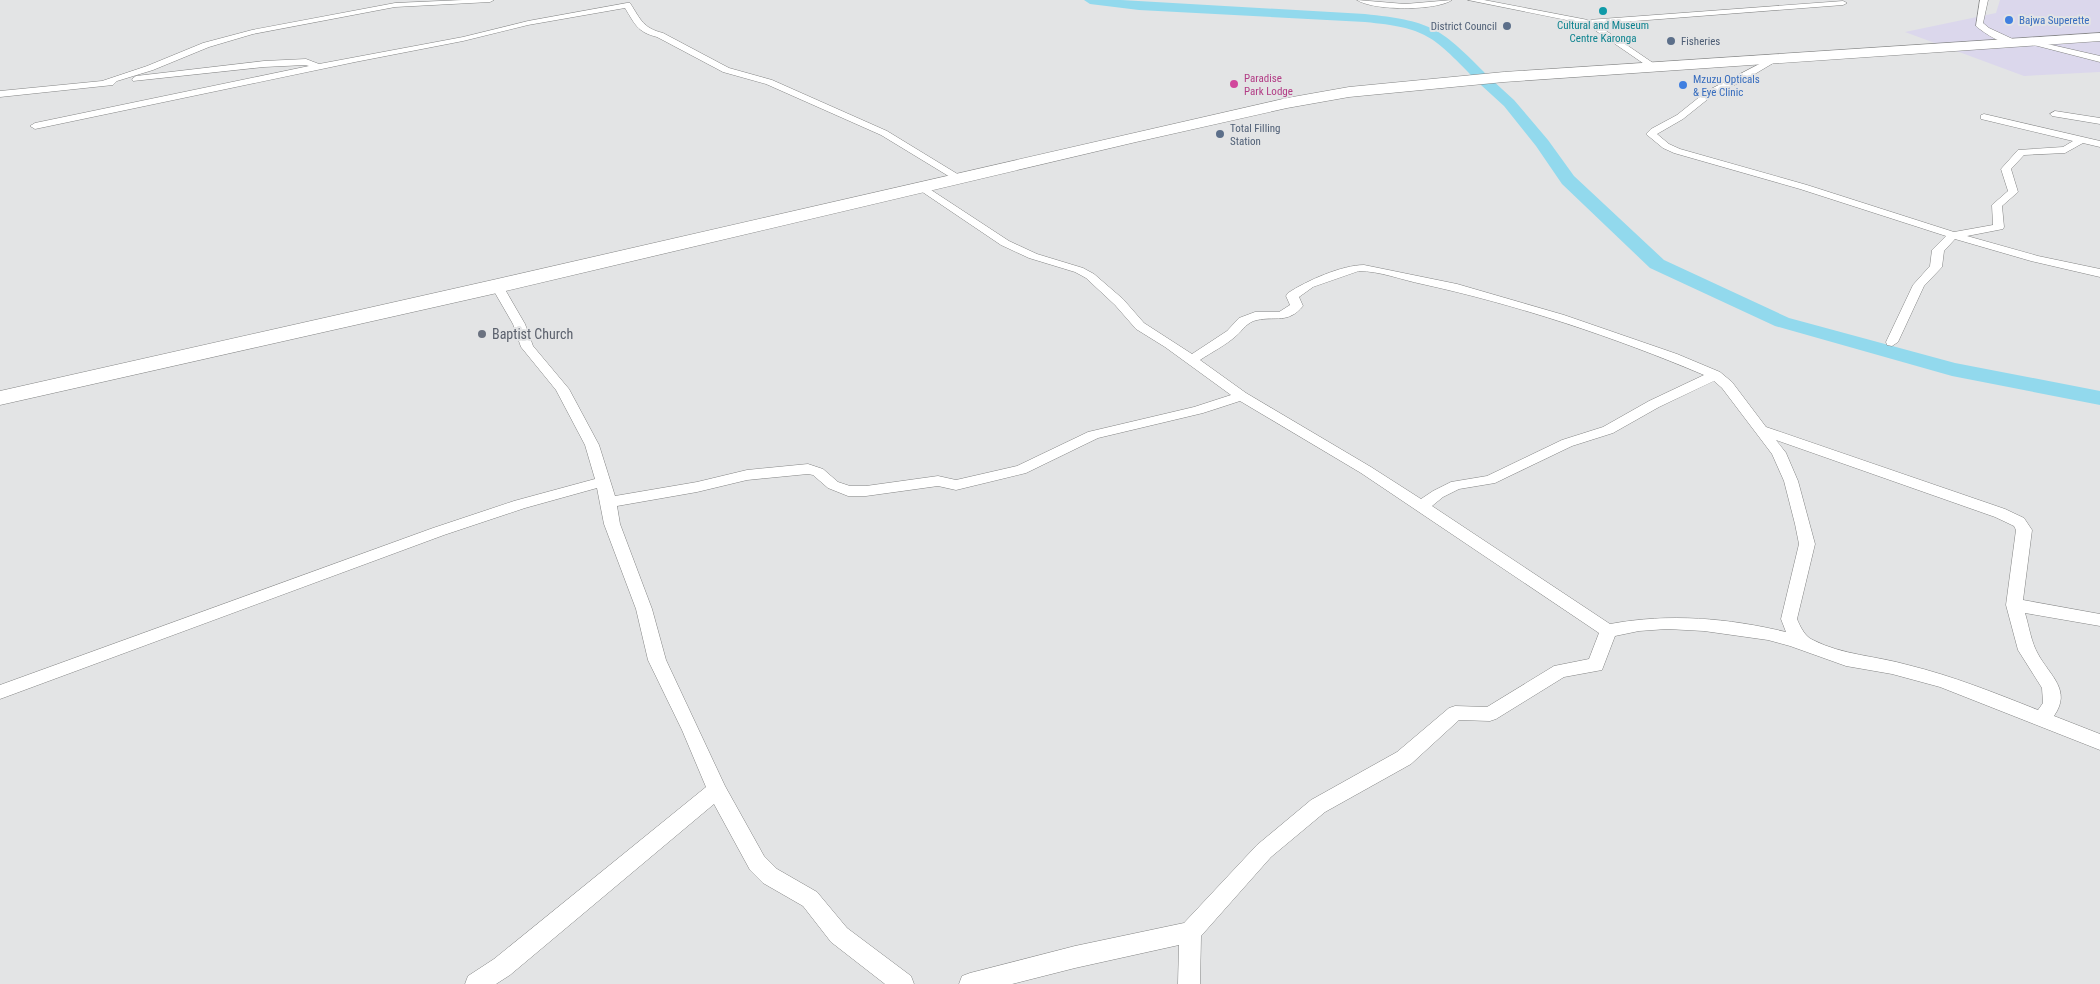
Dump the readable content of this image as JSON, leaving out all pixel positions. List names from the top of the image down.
{
  "places": [
    "Cultural and Museum Centre Karonga",
    "Bajwa Superette",
    "District Council",
    "Fisheries",
    "Paradise Park Lodge",
    "Mzuzu Opticals & Eye Clinic",
    "Total Filling Station",
    "Baptist Church"
  ]
}
